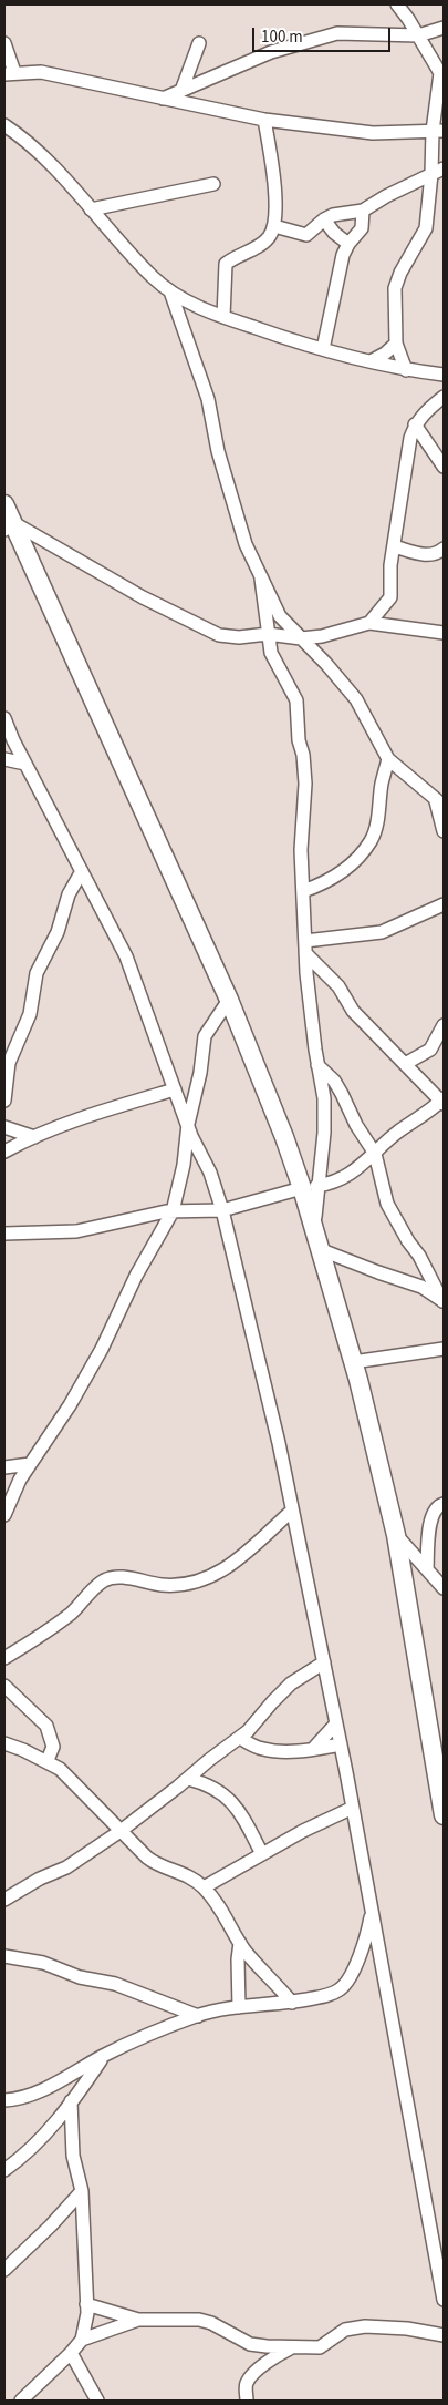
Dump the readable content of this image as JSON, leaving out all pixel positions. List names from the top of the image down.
{
  "scale_bar": "100 m"
}
